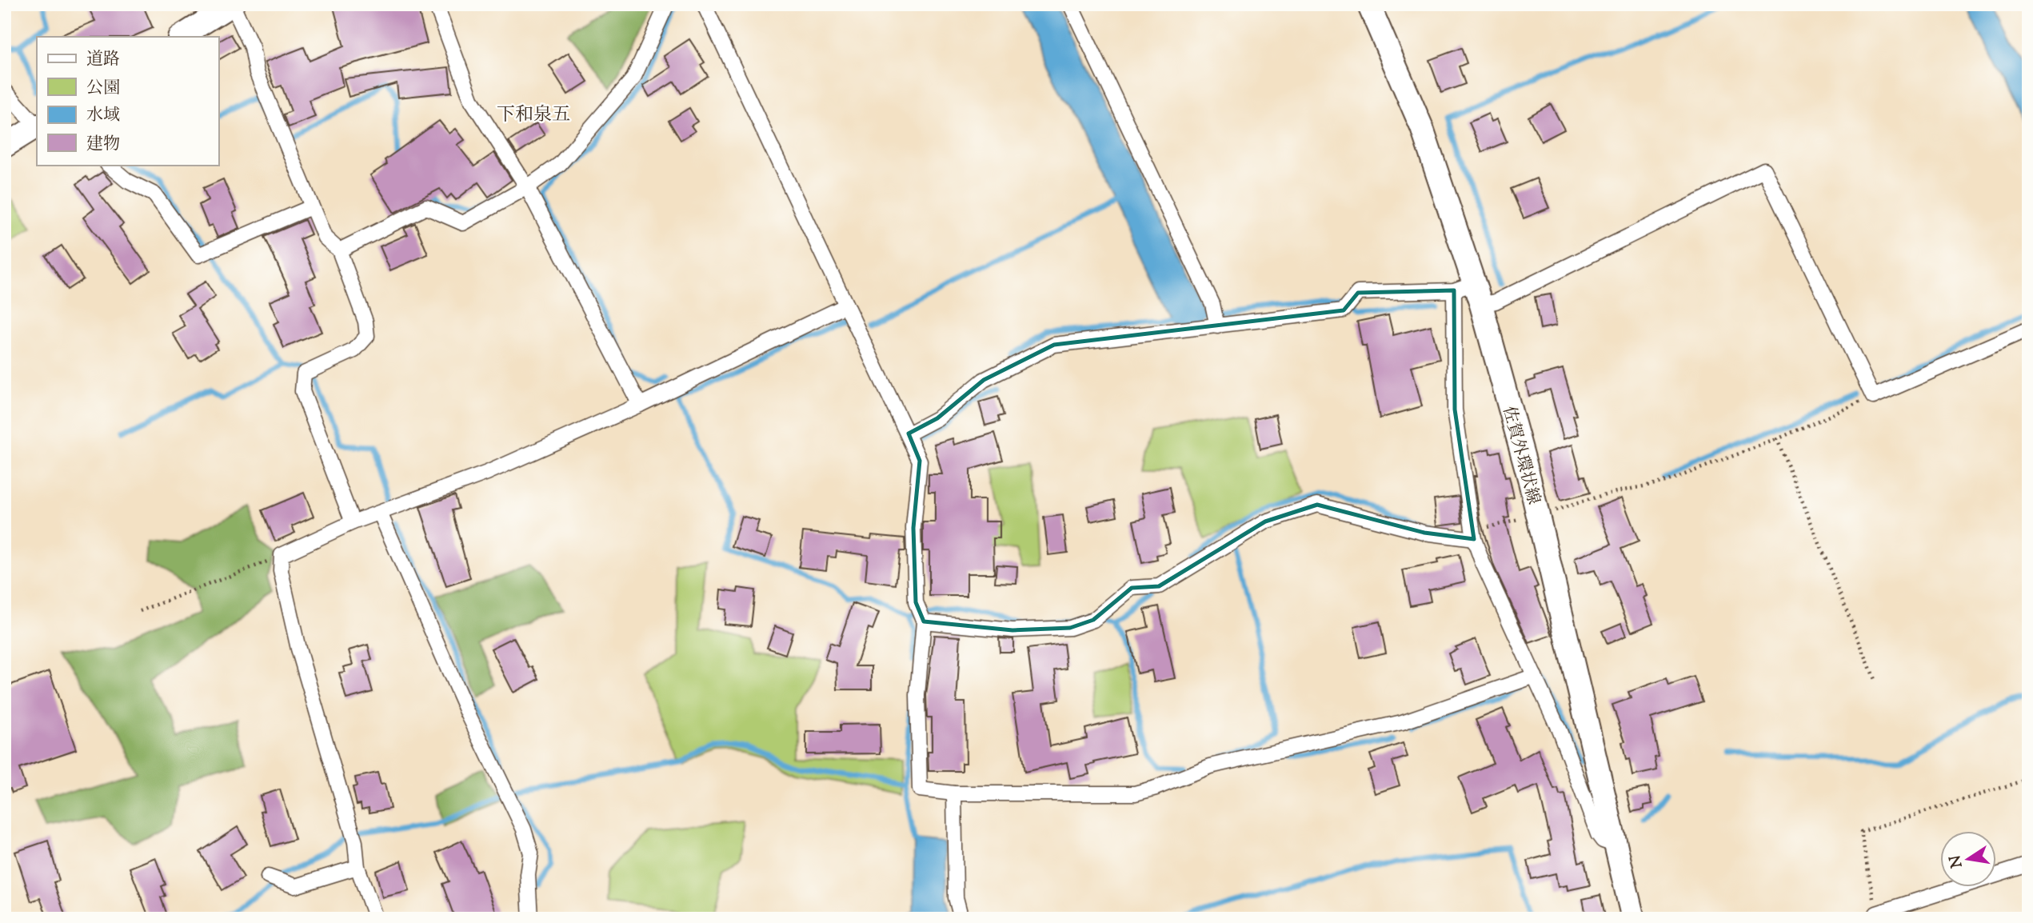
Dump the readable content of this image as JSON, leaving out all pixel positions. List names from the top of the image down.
{
  "streets": {
    "main road": ["佐賀外環状線"]
  },
  "districts": ["下和泉五"],
  "legend": [
    "道路",
    "公園",
    "水域",
    "建物"
  ],
  "north": "left"
}
